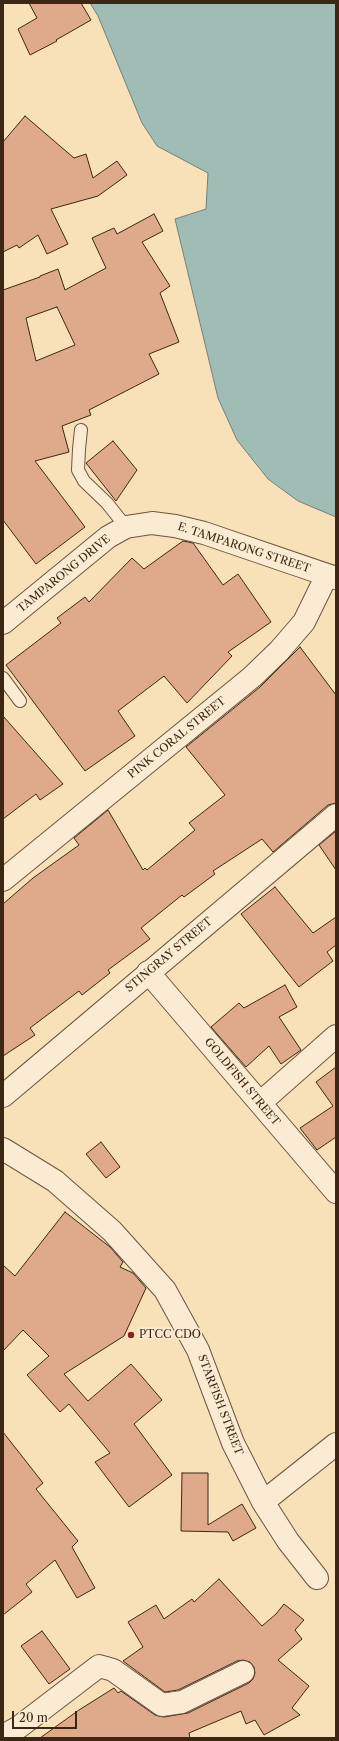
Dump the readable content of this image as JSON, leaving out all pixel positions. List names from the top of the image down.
{
  "streets": {
    "street": [
      "E. TAMPARONG STREET",
      "TAMPARONG DRIVE",
      "PINK CORAL STREET",
      "STINGRAY STREET",
      "GOLDFISH STREET",
      "STARFISH STREET"
    ]
  },
  "crossings": [
    ["E. TAMPARONG STREET", "TAMPARONG DRIVE"],
    ["E. TAMPARONG STREET", "PINK CORAL STREET"],
    ["STINGRAY STREET", "GOLDFISH STREET"]
  ],
  "places": ["PTCC CDO"],
  "scale_bar": "20 m"
}
